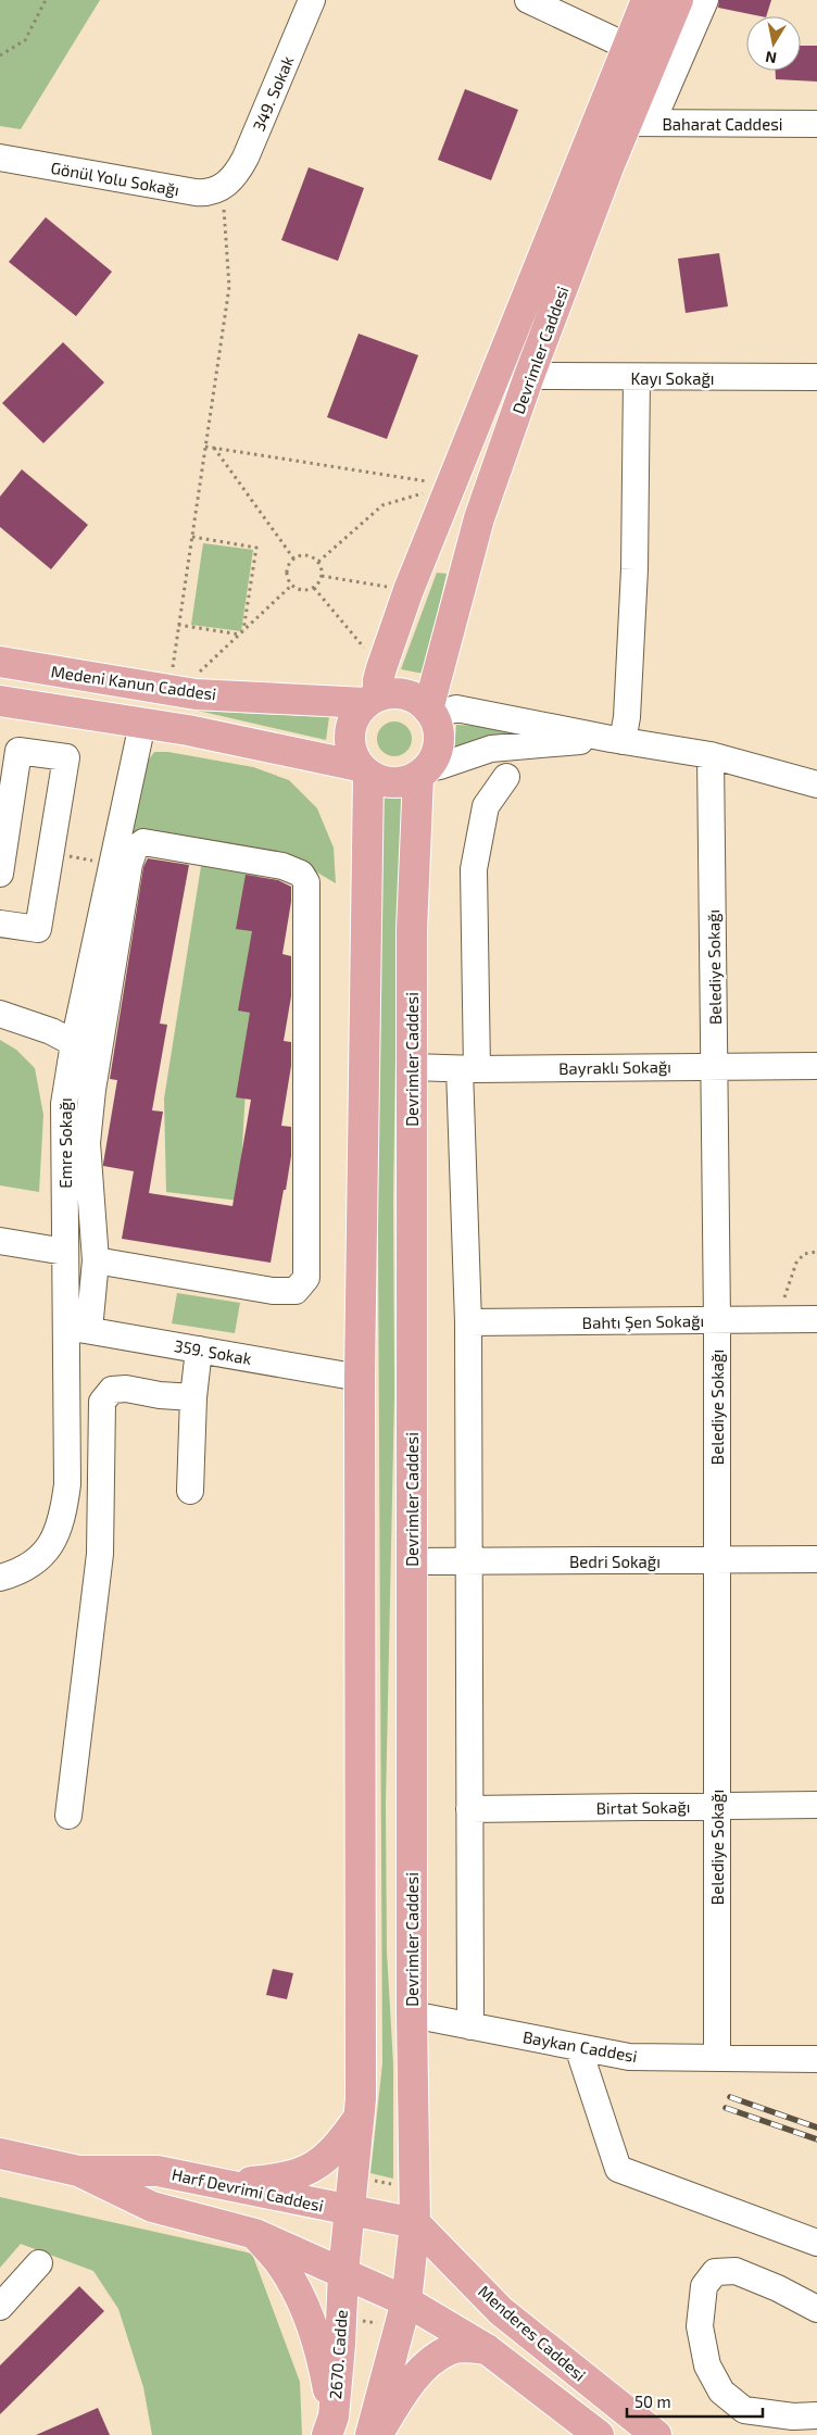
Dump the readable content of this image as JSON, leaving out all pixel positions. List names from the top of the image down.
{
  "streets": {
    "main road": [
      "Devrimler Caddesi",
      "Medeni Kanun Caddesi",
      "Harf Devrimi Caddesi",
      "Menderes Caddesi",
      "2670. Cadde"
    ],
    "street": [
      "349. Sokak",
      "Baharat Caddesi",
      "Gönül Yolu Sokağı",
      "Kayı Sokağı",
      "Belediye Sokağı",
      "Bayraklı Sokağı",
      "Emre Sokağı",
      "Bahtı Şen Sokağı",
      "359. Sokak",
      "Bedri Sokağı",
      "Birtat Sokağı",
      "Baykan Caddesi"
    ]
  },
  "crossings": [
    ["349. Sokak", "Gönül Yolu Sokağı"],
    ["Baharat Caddesi", "Devrimler Caddesi"],
    ["Devrimler Caddesi", "Kayı Sokağı"],
    ["Devrimler Caddesi", "Medeni Kanun Caddesi"],
    ["Devrimler Caddesi", "Bayraklı Sokağı"],
    ["Devrimler Caddesi", "Bedri Sokağı"],
    ["Devrimler Caddesi", "Baykan Caddesi"],
    ["Devrimler Caddesi", "Harf Devrimi Caddesi"],
    ["Devrimler Caddesi", "Menderes Caddesi"],
    ["Belediye Sokağı", "Bayraklı Sokağı"],
    ["Belediye Sokağı", "Bahtı Şen Sokağı"],
    ["Belediye Sokağı", "Bedri Sokağı"],
    ["Belediye Sokağı", "Birtat Sokağı"],
    ["Belediye Sokağı", "Baykan Caddesi"],
    ["Emre Sokağı", "359. Sokak"],
    ["Harf Devrimi Caddesi", "Menderes Caddesi"],
    ["Harf Devrimi Caddesi", "2670. Cadde"]
  ],
  "scale_bar": "50 m",
  "north": "bottom"
}
